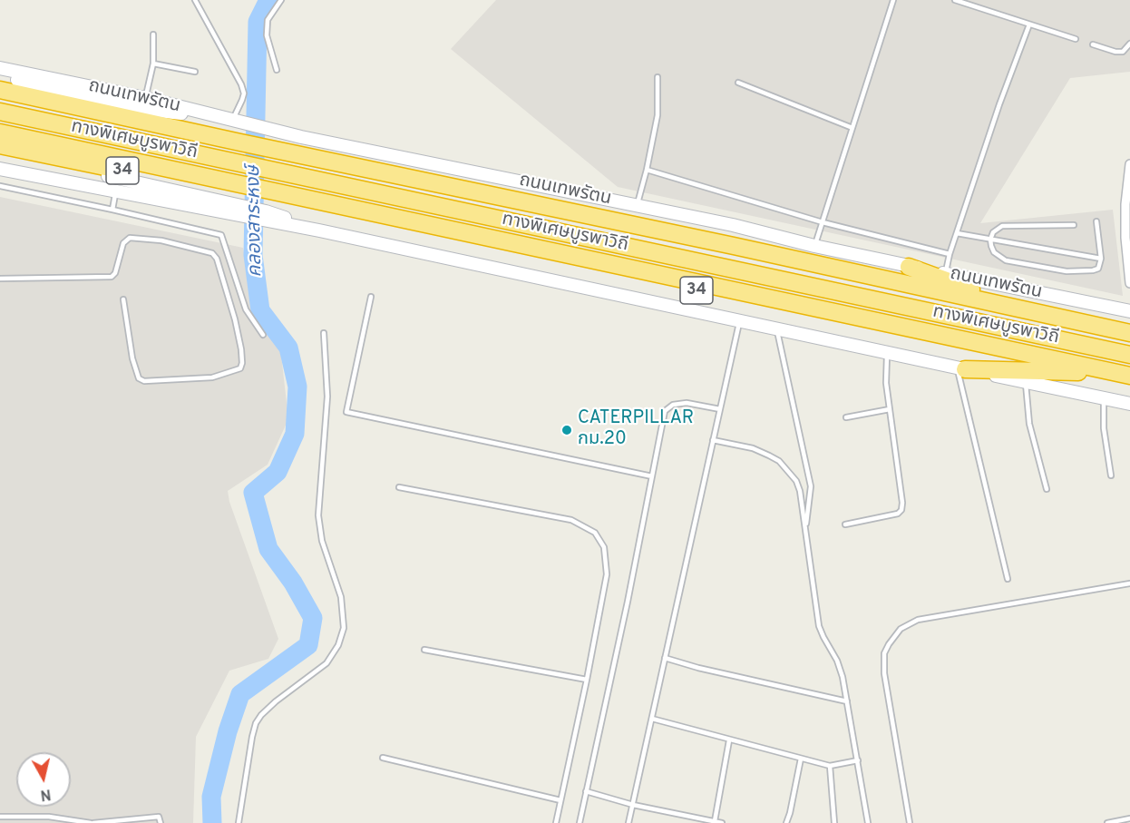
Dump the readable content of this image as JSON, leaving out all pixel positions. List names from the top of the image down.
{
  "streets": {
    "highway": ["ถนนเทพรัตน", "ทางพิเศษบูรพาวิถี", "34"]
  },
  "water": ["คลองสาระหงษ์"],
  "places": ["CATERPILLAR กม.20"],
  "north": "bottom"
}
